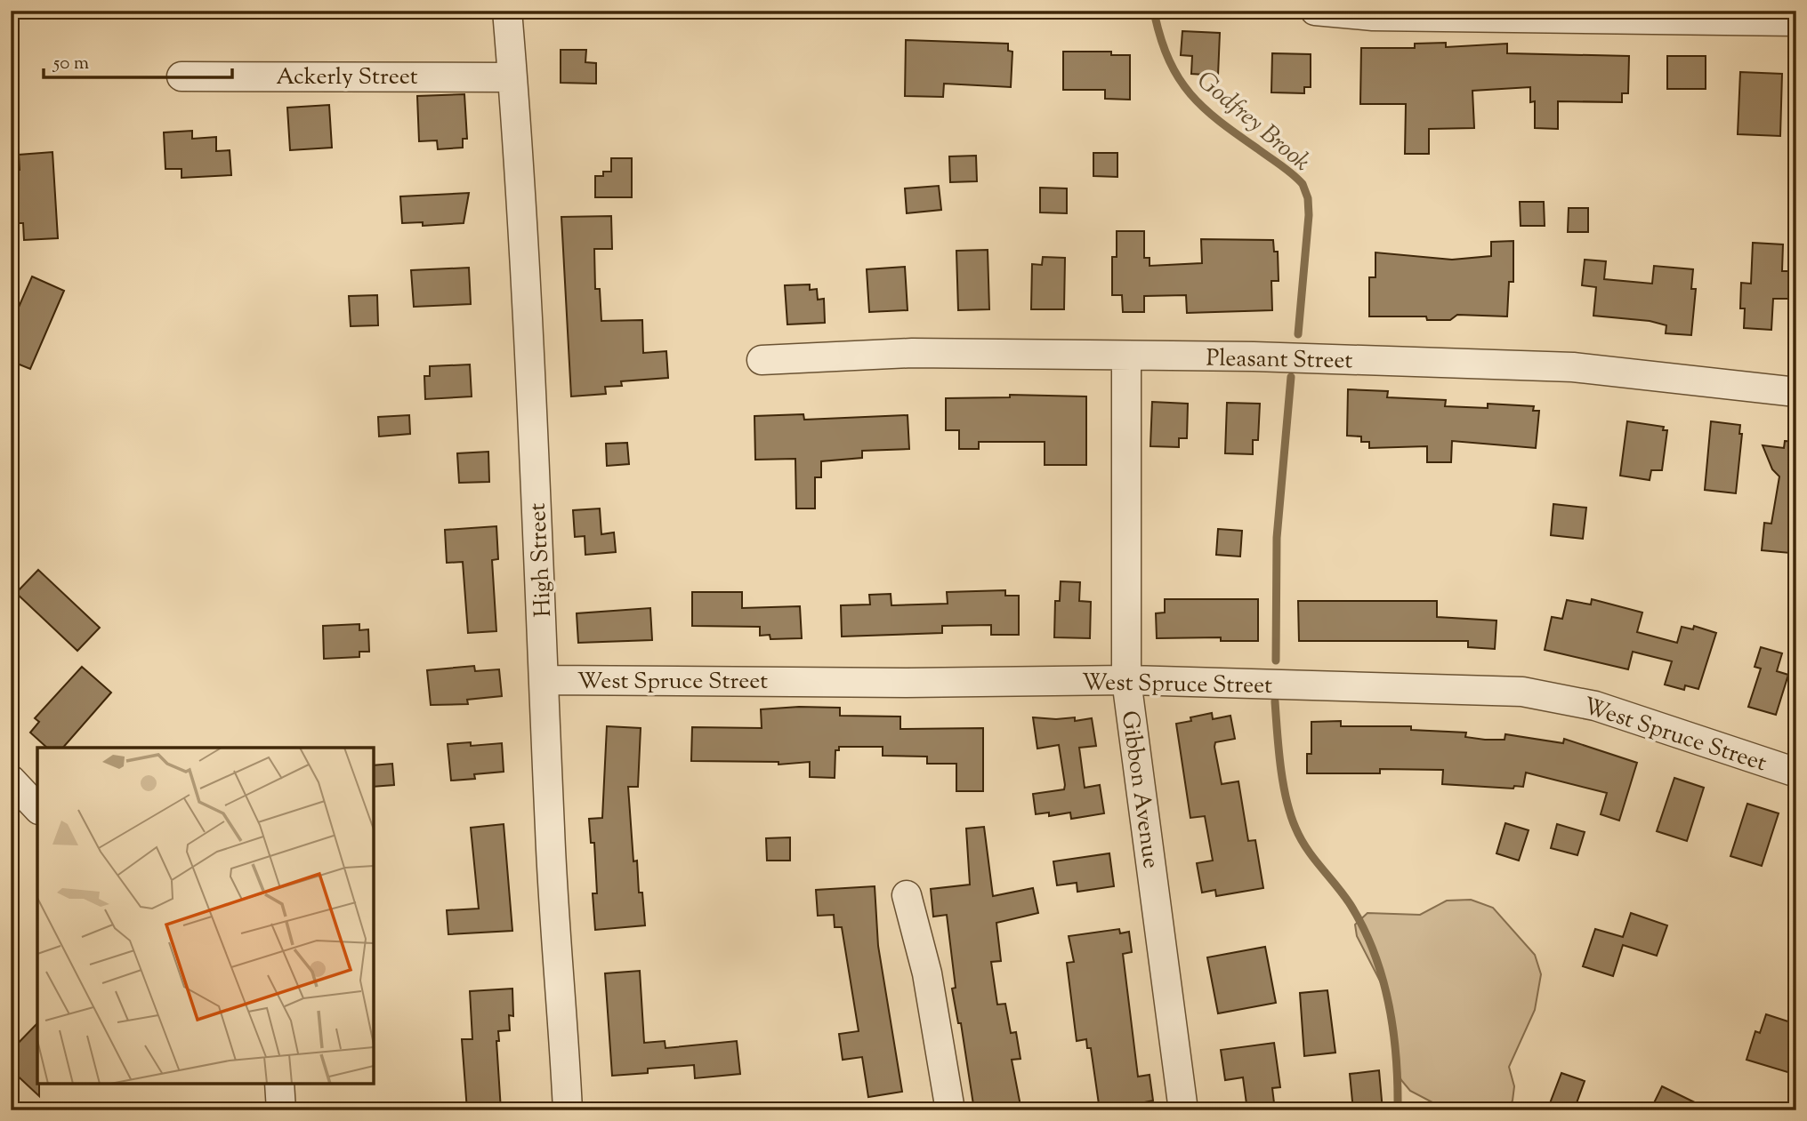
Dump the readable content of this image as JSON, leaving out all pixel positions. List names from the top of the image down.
{
  "streets": {
    "street": [
      "Ackerly Street",
      "Pleasant Street",
      "High Street",
      "West Spruce Street",
      "Gibbon Avenue"
    ]
  },
  "crossings": [
    ["Ackerly Street", "High Street"],
    ["Pleasant Street", "Gibbon Avenue"],
    ["High Street", "West Spruce Street"],
    ["West Spruce Street", "Gibbon Avenue"]
  ],
  "water": ["Godfrey Brook"],
  "scale_bar": "50 m"
}
